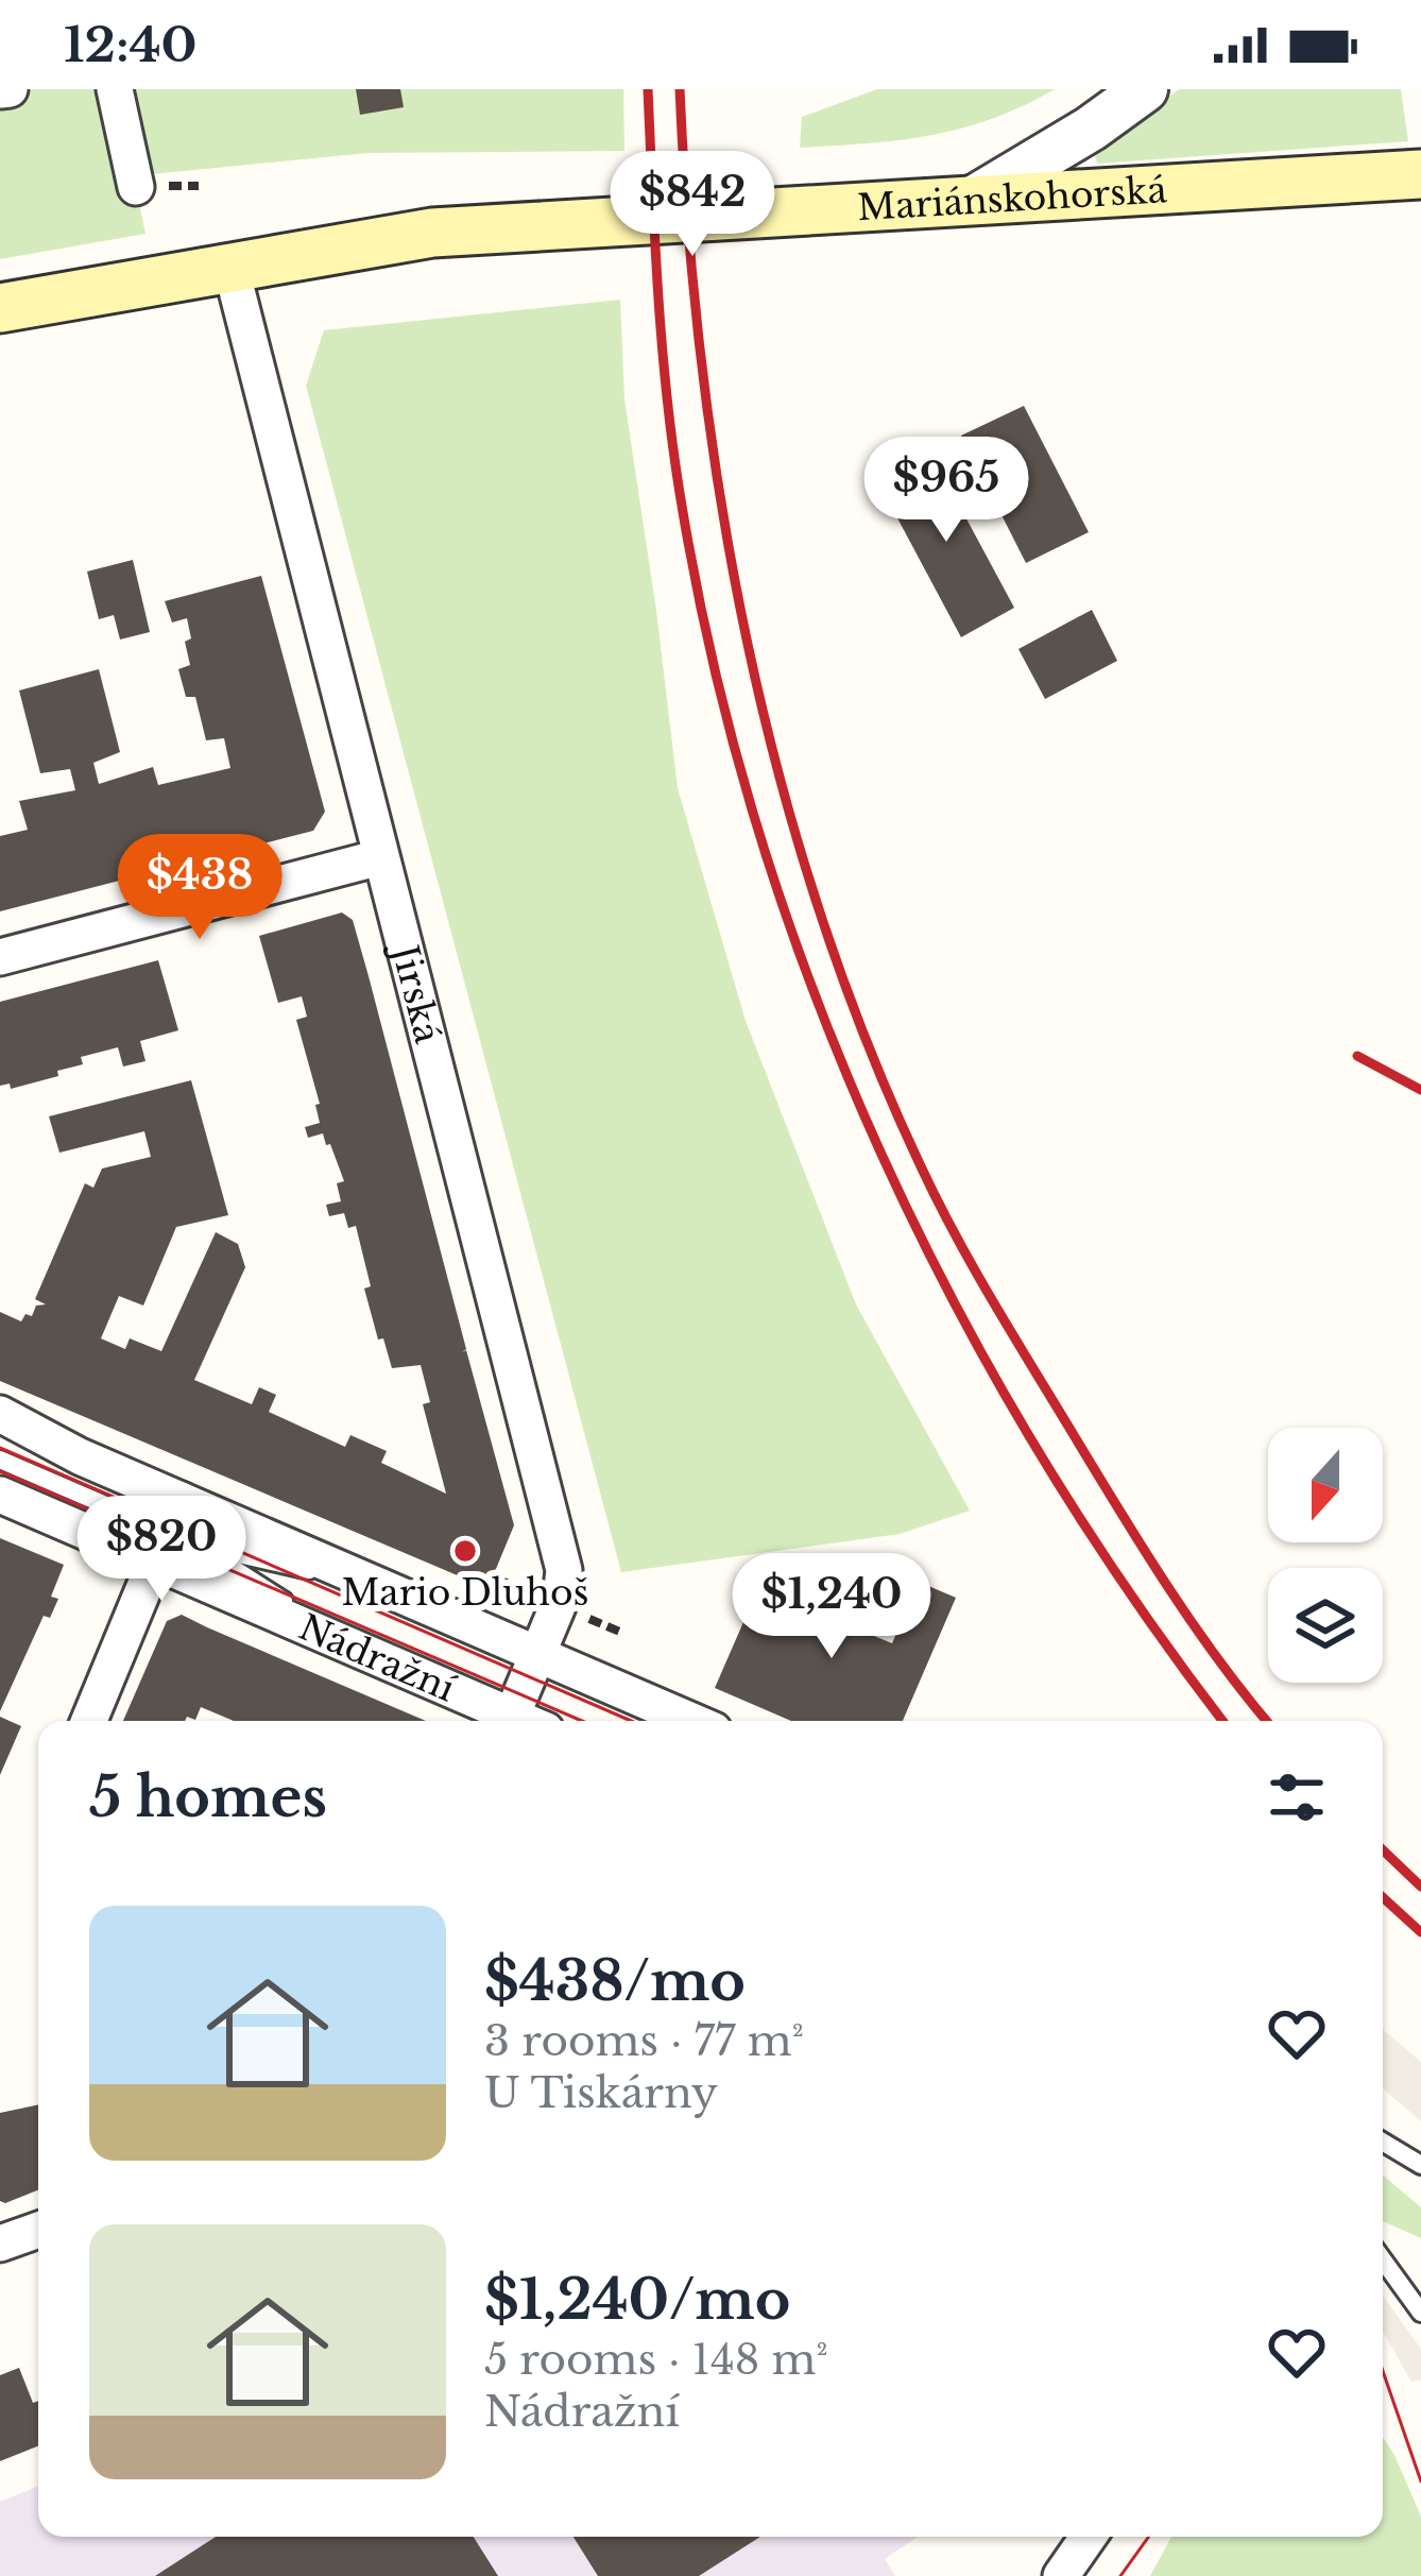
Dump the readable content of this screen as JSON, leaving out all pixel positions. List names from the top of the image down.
{
  "streets": {
    "main road": ["Mariánskohorská"],
    "street": ["Jirská", "Nádražní"]
  },
  "crossings": [
    ["Mariánskohorská", "Jirská"],
    ["Jirská", "Nádražní"]
  ],
  "places": ["Mario Dluhoš"],
  "north": "bottom",
  "page": {
    "status": "12:40",
    "price": [
      "$842",
      "$965",
      "$438",
      "$820",
      "$1,240"
    ],
    "heading": "5 homes",
    "list": [
      {
        "name": "$438/mo",
        "note": "3 rooms · 77 m² · U Tiskárny"
      },
      {
        "name": "$1,240/mo",
        "note": "5 rooms · 148 m² · Nádražní"
      }
    ]
  }
}
